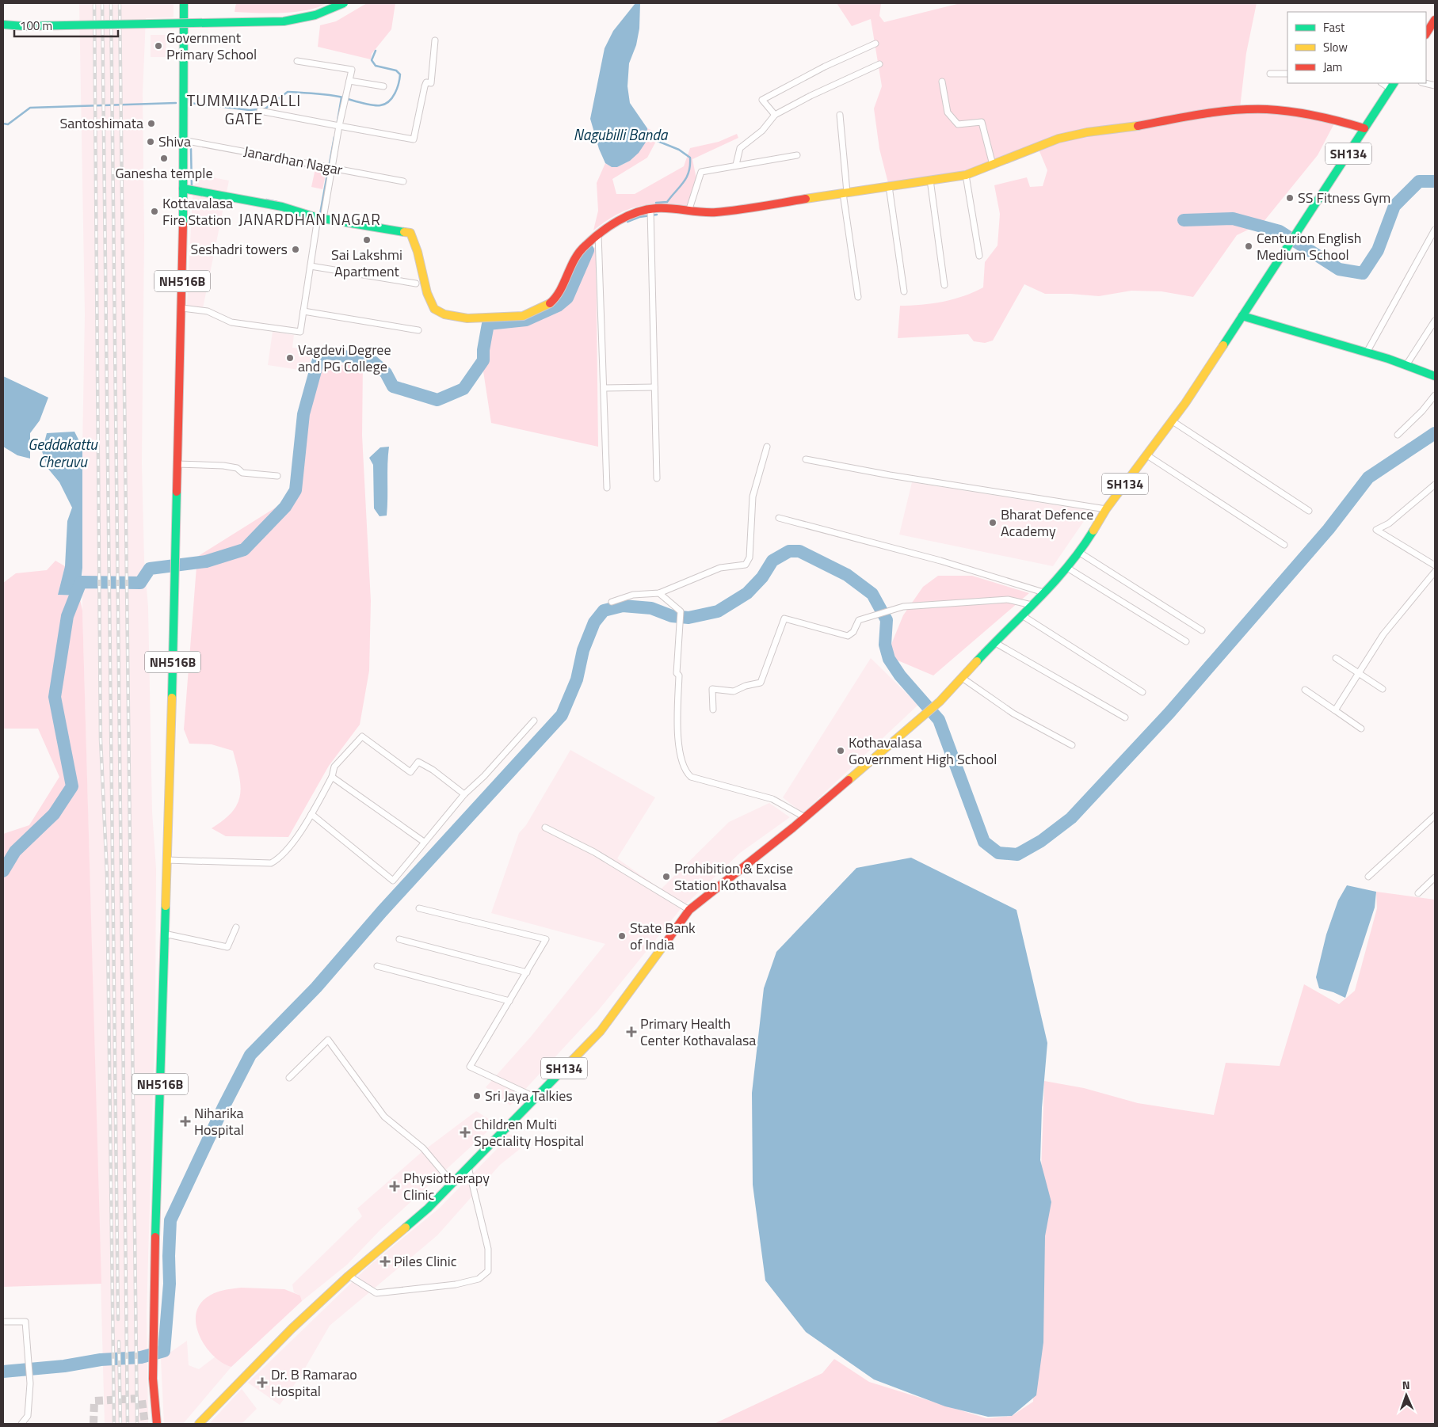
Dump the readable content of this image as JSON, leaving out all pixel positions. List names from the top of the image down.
{
  "streets": {
    "main road": ["SH134", "NH516B"],
    "street": ["Janardhan Nagar"]
  },
  "crossings": [
    ["Janardhan Nagar", "NH516B"]
  ],
  "districts": ["TUMMIKAPALLI GATE", "JANARDHAN NAGAR"],
  "water": ["Nagubilli Banda", "Geddakattu Cheruvu"],
  "places": {
    "other": [
      "Government Primary School",
      "Santoshimata",
      "Shiva",
      "Ganesha temple",
      "SS Fitness Gym",
      "Kottavalasa Fire Station",
      "Sai Lakshmi Apartment",
      "Centurion English Medium School",
      "Seshadri towers",
      "Vagdevi Degree and PG College",
      "Bharat Defence Academy",
      "Kothavalasa Government High School",
      "Prohibition & Excise Station Kothavalsa",
      "State Bank of India",
      "Sri Jaya Talkies"
    ],
    "health": [
      "Primary Health Center Kothavalasa",
      "Niharika Hospital",
      "Children Multi Speciality Hospital",
      "Physiotherapy Clinic",
      "Piles Clinic",
      "Dr. B Ramarao Hospital"
    ]
  },
  "legend": ["Fast", "Slow", "Jam"],
  "scale_bar": "100 m",
  "north": "top"
}
